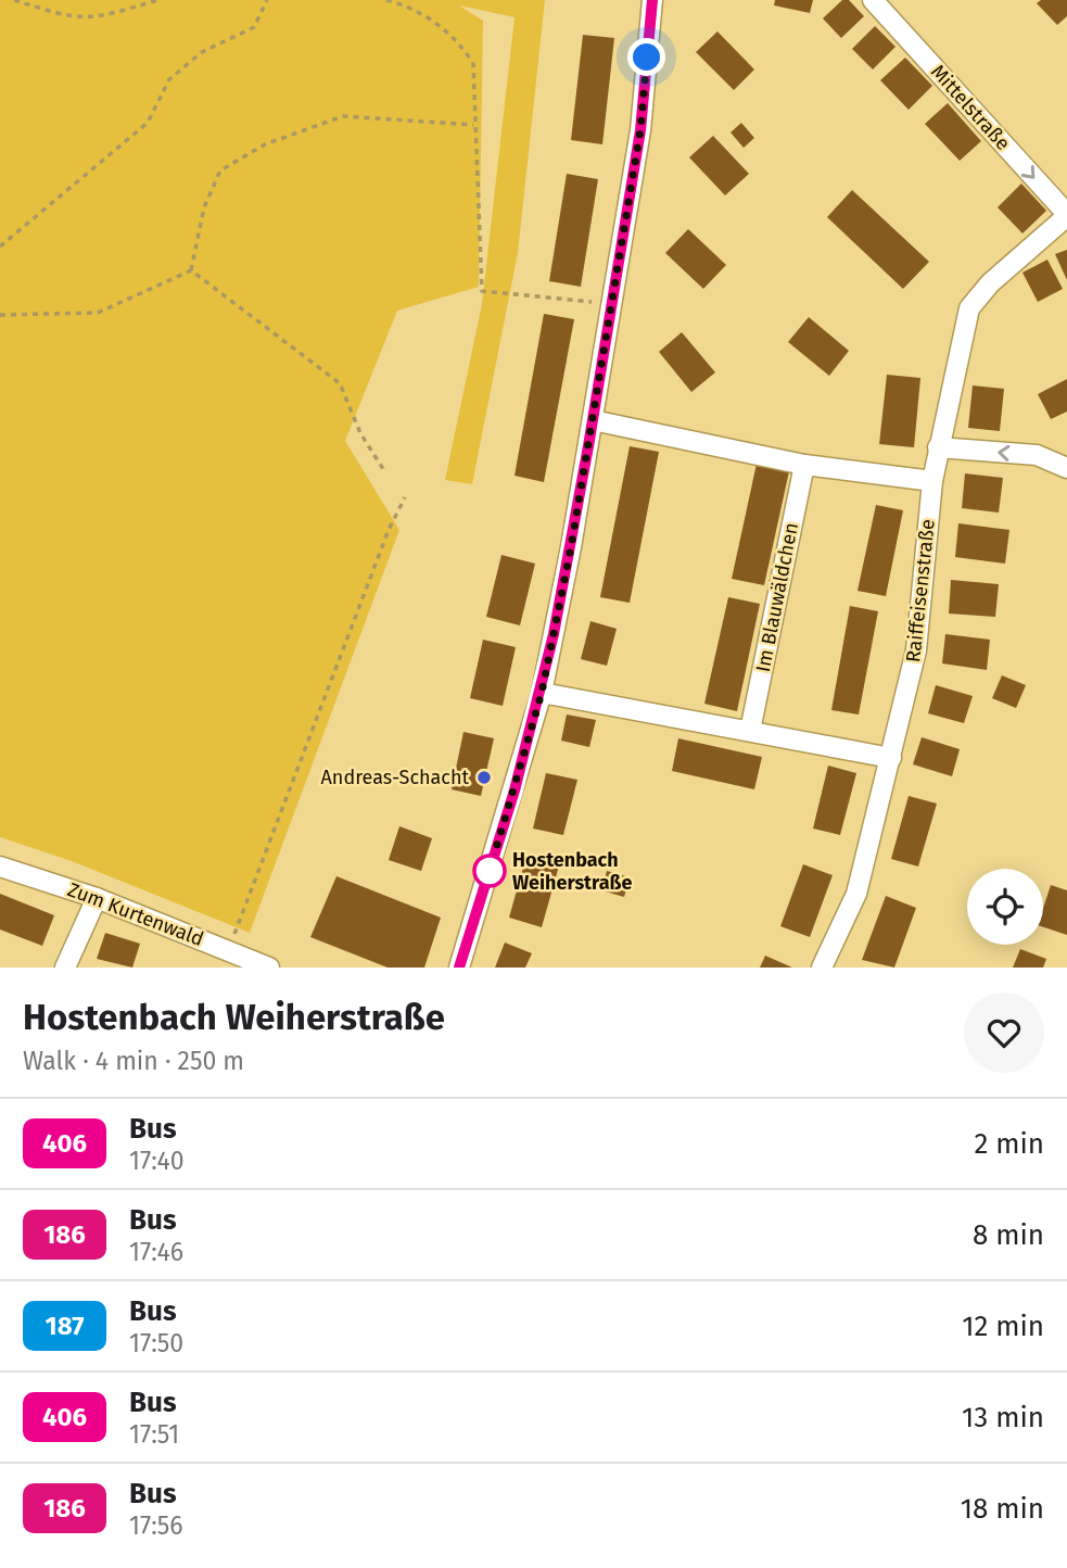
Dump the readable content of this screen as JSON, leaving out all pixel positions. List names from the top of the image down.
{
  "streets": {
    "street": [
      "Mittelstraße",
      "Raiffeisenstraße",
      "Im Blauwäldchen",
      "Zum Kurtenwald"
    ]
  },
  "crossings": [
    ["Mittelstraße", "Raiffeisenstraße"]
  ],
  "one_way": ["Mittelstraße"],
  "places": ["Andreas-Schacht", "Hostenbach Weiherstraße"],
  "lines": ["bus line 406"],
  "page": {
    "heading": ["Hostenbach Weiherstraße", "Walk · 4 min · 250 m"],
    "list": [
      {
        "mark": "406",
        "name": "Bus",
        "note": "17:40",
        "value": "2 min"
      },
      {
        "mark": "186",
        "name": "Bus",
        "note": "17:46",
        "value": "8 min"
      },
      {
        "mark": "187",
        "name": "Bus",
        "note": "17:50",
        "value": "12 min"
      },
      {
        "mark": "406",
        "name": "Bus",
        "note": "17:51",
        "value": "13 min"
      },
      {
        "mark": "186",
        "name": "Bus",
        "note": "17:56",
        "value": "18 min"
      }
    ]
  }
}
